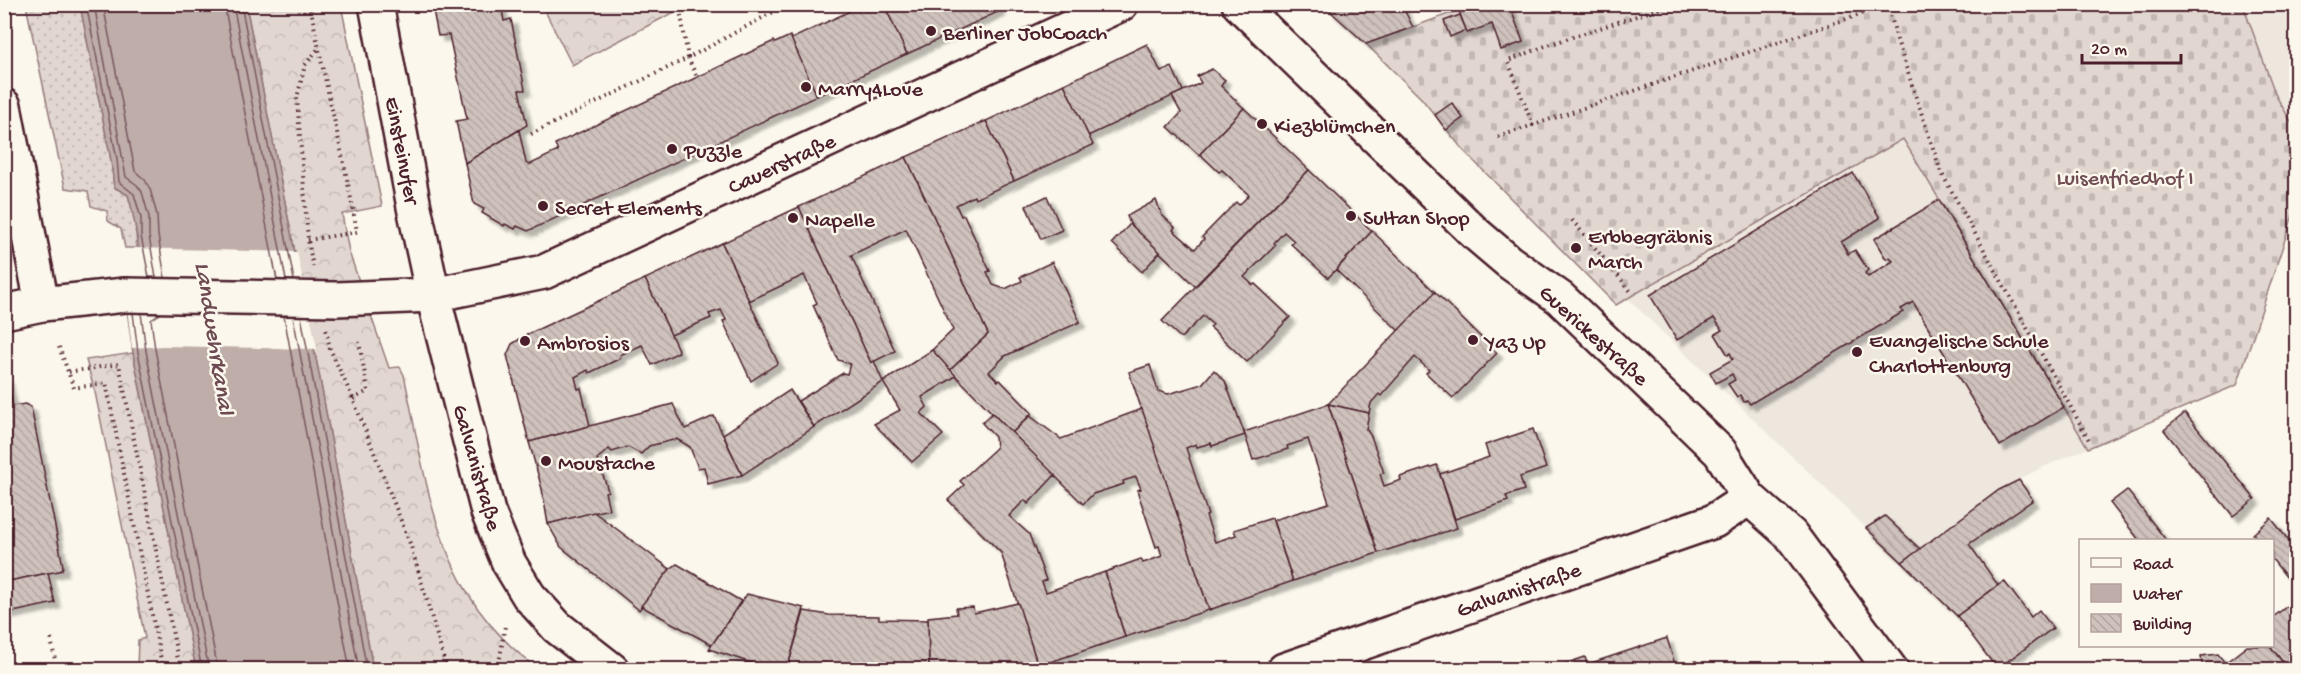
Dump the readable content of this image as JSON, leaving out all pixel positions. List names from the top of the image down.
{
  "streets": {
    "street": [
      "Einsteinufer",
      "Cauerstraße",
      "Guerickestraße",
      "Galvanistraße"
    ]
  },
  "crossings": [
    ["Einsteinufer", "Cauerstraße"],
    ["Einsteinufer", "Galvanistraße"],
    ["Cauerstraße", "Galvanistraße"],
    ["Guerickestraße", "Galvanistraße"]
  ],
  "water": ["Landwehrkanal"],
  "parks": ["Luisenfriedhof I"],
  "places": [
    "Berliner JobCoach",
    "Marry4Love",
    "Kiezblümchen",
    "Puzzle",
    "Secret Elements",
    "Sultan Shop",
    "Napelle",
    "Erbbegräbnis March",
    "Yaz Up",
    "Ambrosios",
    "Evangelische Schule Charlottenburg",
    "Moustache"
  ],
  "legend": ["Road", "Water", "Building"],
  "scale_bar": "20 m"
}
